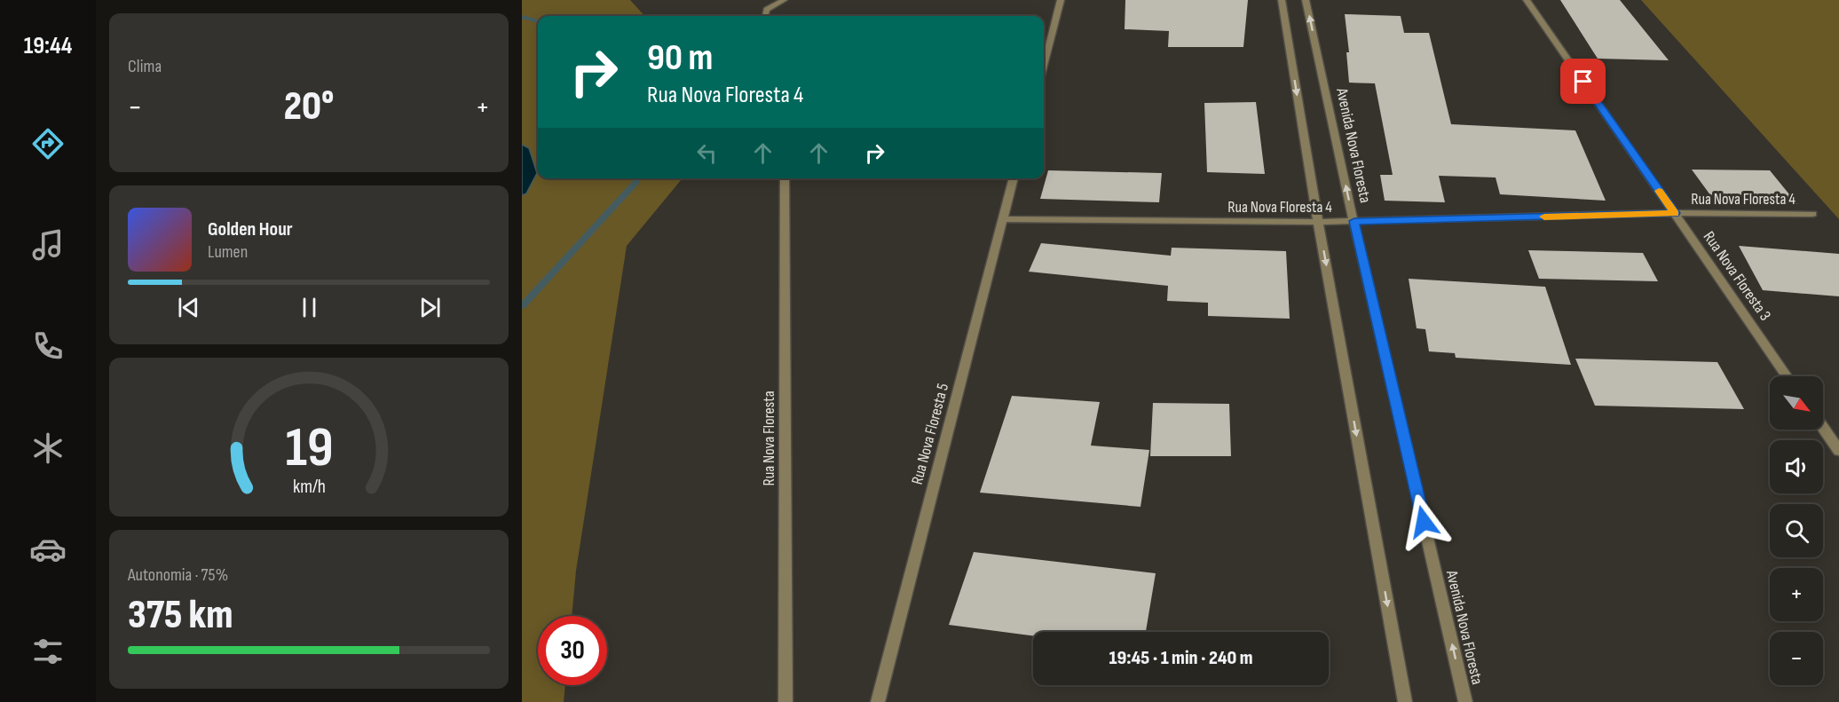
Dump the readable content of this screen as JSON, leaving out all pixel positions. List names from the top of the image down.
{
  "streets": {
    "street": [
      "Avenida Nova Floresta",
      "Rua Nova Floresta 4",
      "Rua Nova Floresta 3",
      "Rua Nova Floresta 5",
      "Rua Nova Floresta"
    ]
  },
  "crossings": [
    ["Avenida Nova Floresta", "Rua Nova Floresta 4"],
    ["Rua Nova Floresta 4", "Rua Nova Floresta 3"],
    ["Rua Nova Floresta 4", "Rua Nova Floresta 5"]
  ],
  "north": "bottom right",
  "page": {
    "tabs": "19:44",
    "tile": [
      "Clima",
      ["Autonomia · 75%", "375 km"]
    ],
    "turn": ["90 m", "Rua Nova Floresta 4"],
    "heat": ["−", "20°", "+"],
    "song": ["Golden Hour", "Lumen"],
    "map_buttons": ["+", "−"],
    "limit": "30",
    "trip": "19:45 · 1 min · 240 m",
    "gauge": ["19", "km/h"]
  }
}
